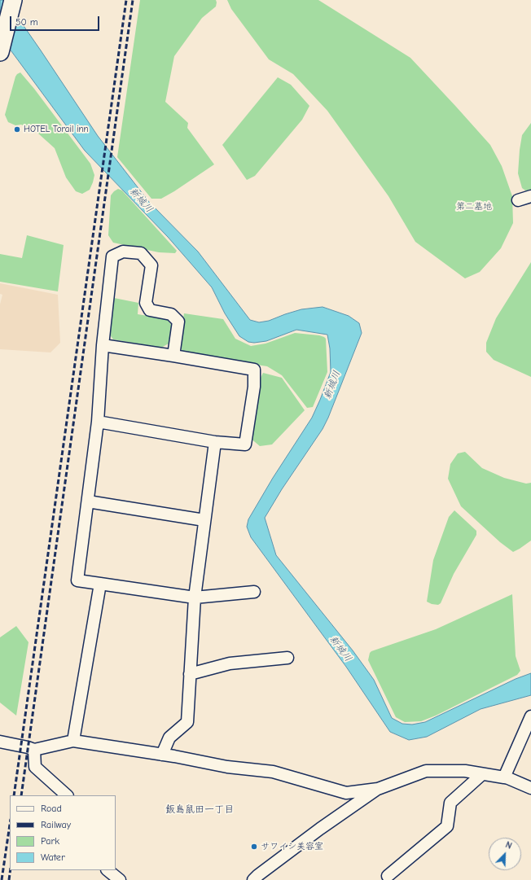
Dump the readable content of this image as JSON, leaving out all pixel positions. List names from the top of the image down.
{
  "districts": ["飯島鼠田一丁目"],
  "water": ["新城川"],
  "parks": ["第二墓地"],
  "places": ["HOTEL Torail inn", "サワイシ美容室"],
  "legend": [
    "Road",
    "Railway",
    "Park",
    "Water"
  ],
  "scale_bar": "50 m",
  "north": "top right"
}
